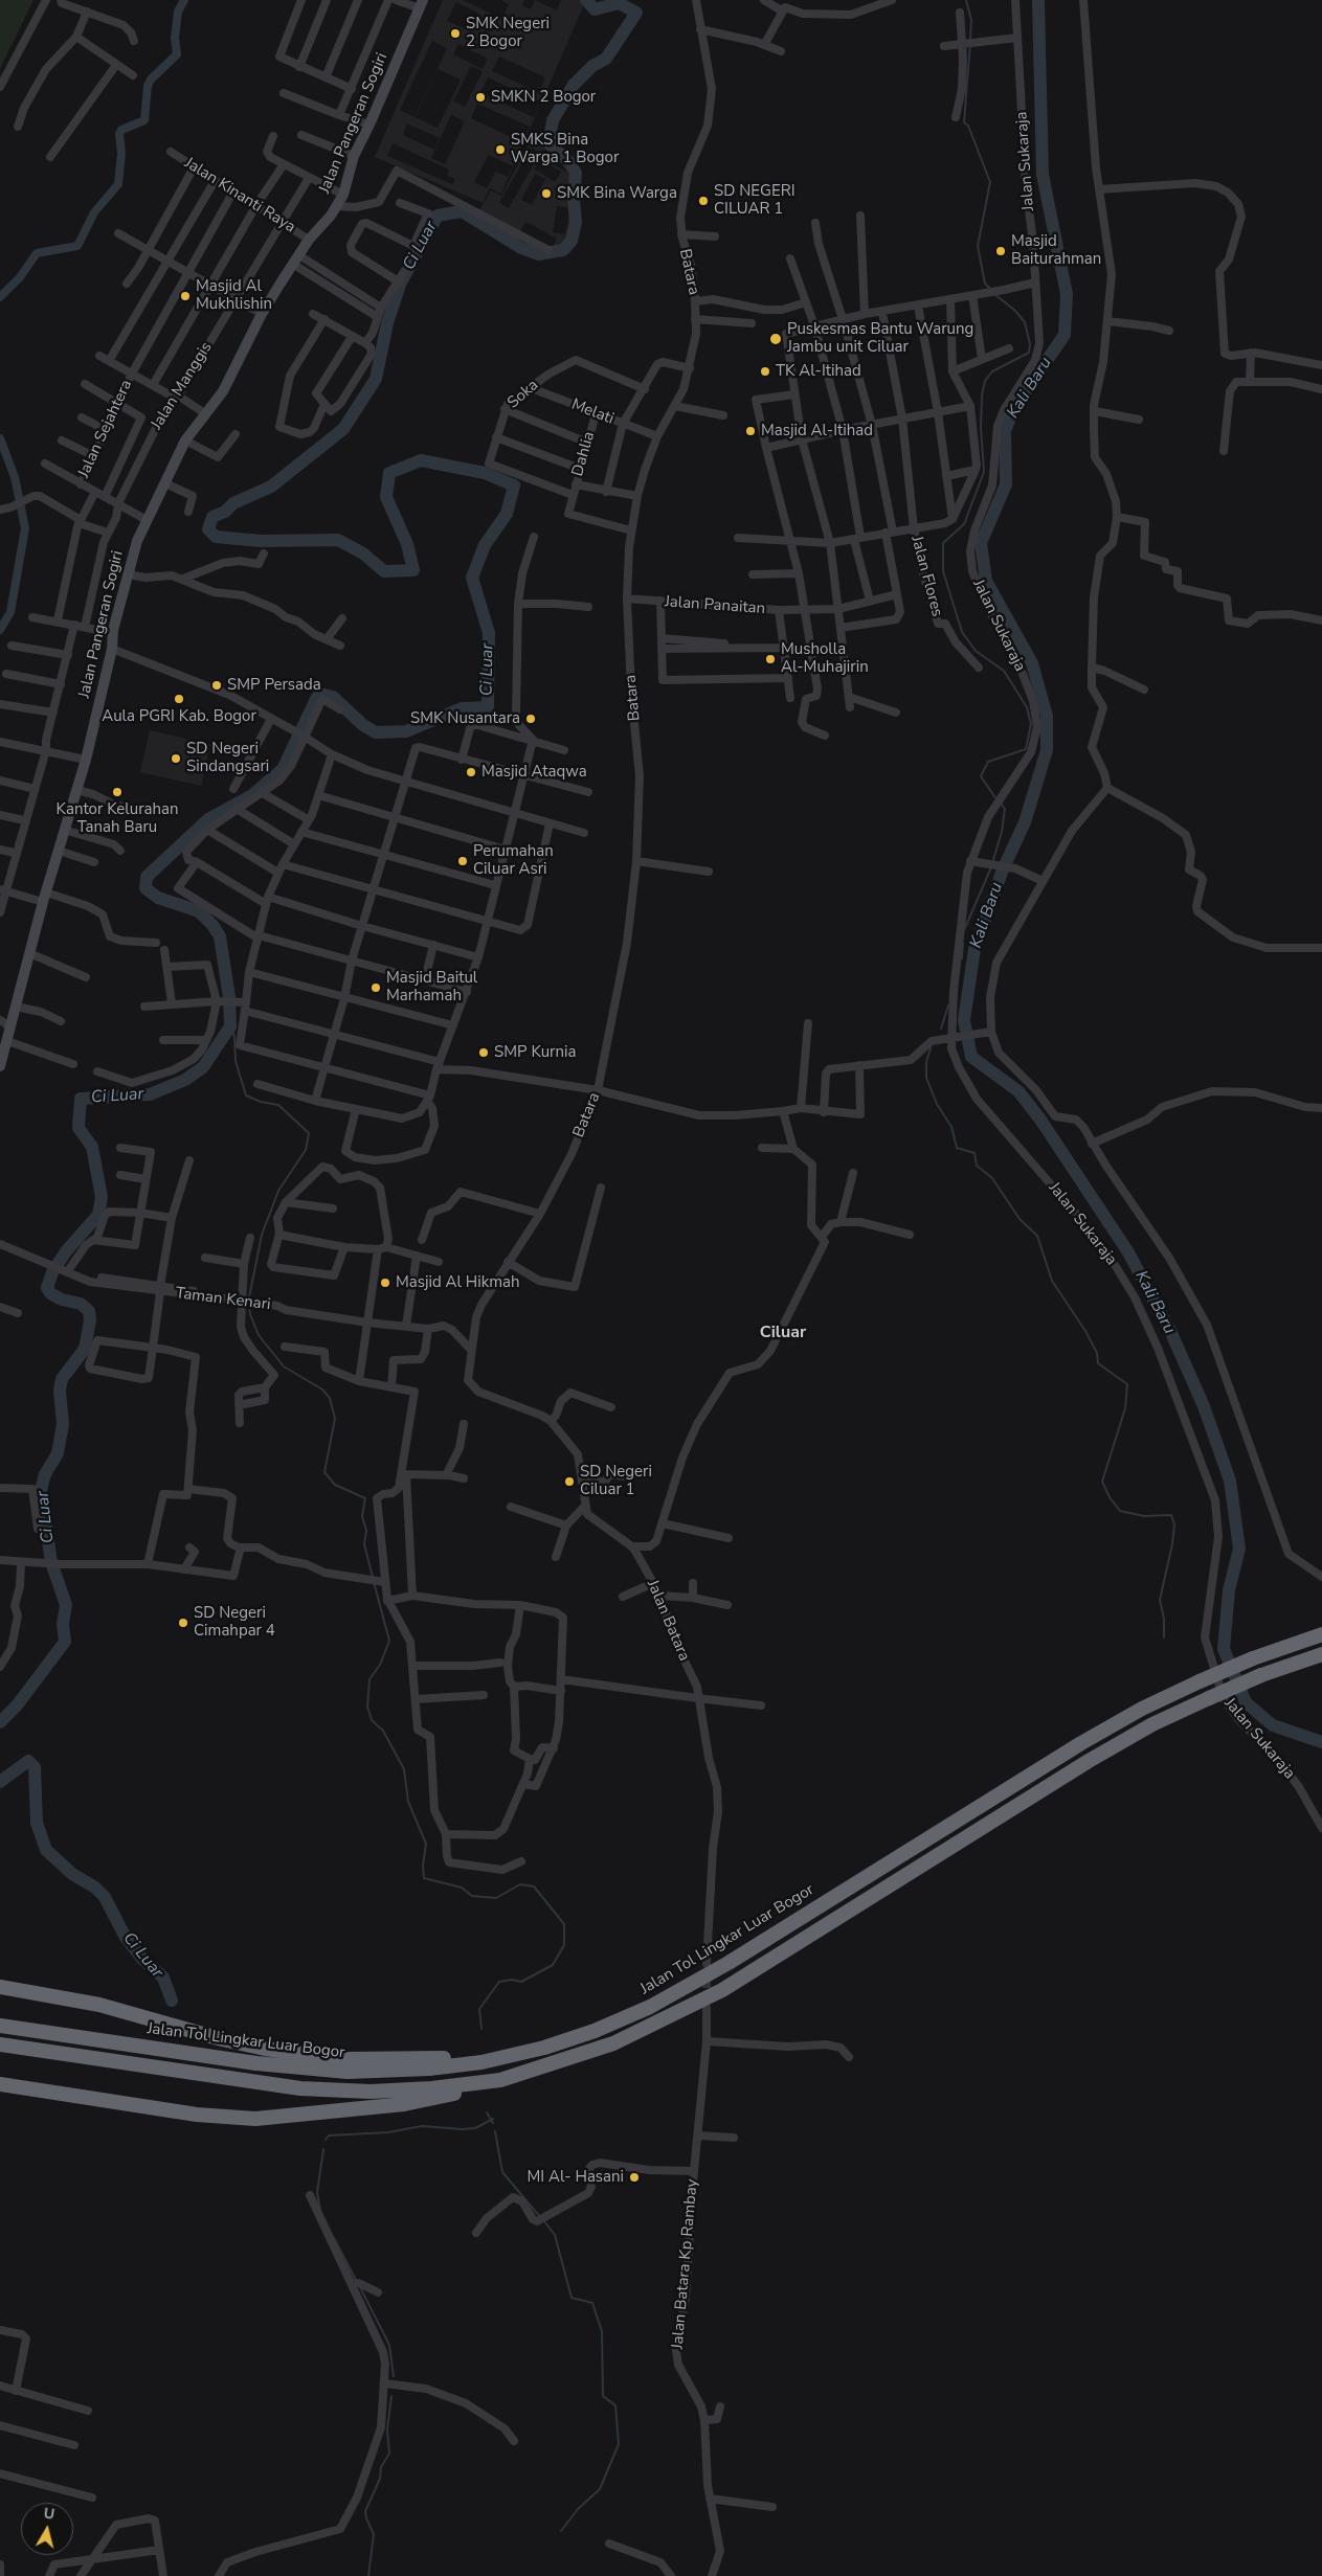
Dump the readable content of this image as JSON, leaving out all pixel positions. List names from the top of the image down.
{
  "streets": {
    "highway": ["Jalan Tol Lingkar Luar Bogor"],
    "street": [
      "Jalan Pangeran Sogiri",
      "Jalan Sukaraja",
      "Jalan Kinanti Raya",
      "Batara",
      "Jalan Manggis",
      "Soka",
      "Melati",
      "Jalan Sejahtera",
      "Dahlia",
      "Jalan Flores",
      "Jalan Panaitan",
      "Taman Kenari",
      "Jalan Batara",
      "Jalan Batara Kp Rambay"
    ]
  },
  "crossings": [
    ["Jalan Pangeran Sogiri", "Jalan Kinanti Raya"],
    ["Jalan Pangeran Sogiri", "Jalan Sejahtera"],
    ["Jalan Kinanti Raya", "Jalan Manggis"],
    ["Batara", "Melati"],
    ["Batara", "Dahlia"],
    ["Batara", "Jalan Panaitan"],
    ["Jalan Manggis", "Jalan Sejahtera"],
    ["Soka", "Melati"],
    ["Soka", "Dahlia"],
    ["Melati", "Dahlia"]
  ],
  "districts": ["Ciluar"],
  "water": ["Ci Luar", "Kali Baru"],
  "places": [
    "SMK Negeri 2 Bogor",
    "SMKN 2 Bogor",
    "SMKS Bina Warga 1 Bogor",
    "SMK Bina Warga",
    "SD NEGERI CILUAR 1",
    "Masjid Baiturahman",
    "Masjid Al Mukhlishin",
    "Puskesmas Bantu Warung Jambu unit Ciluar",
    "TK Al-Itihad",
    "Masjid Al-Itihad",
    "Musholla Al-Muhajirin",
    "SMP Persada",
    "Aula PGRI Kab. Bogor",
    "SMK Nusantara",
    "SD Negeri Sindangsari",
    "Masjid Ataqwa",
    "Kantor Kelurahan Tanah Baru",
    "Perumahan Ciluar Asri",
    "Masjid Baitul Marhamah",
    "SMP Kurnia",
    "Masjid Al Hikmah",
    "SD Negeri Ciluar 1",
    "SD Negeri Cimahpar 4",
    "MI Al- Hasani"
  ],
  "north": "top"
}
